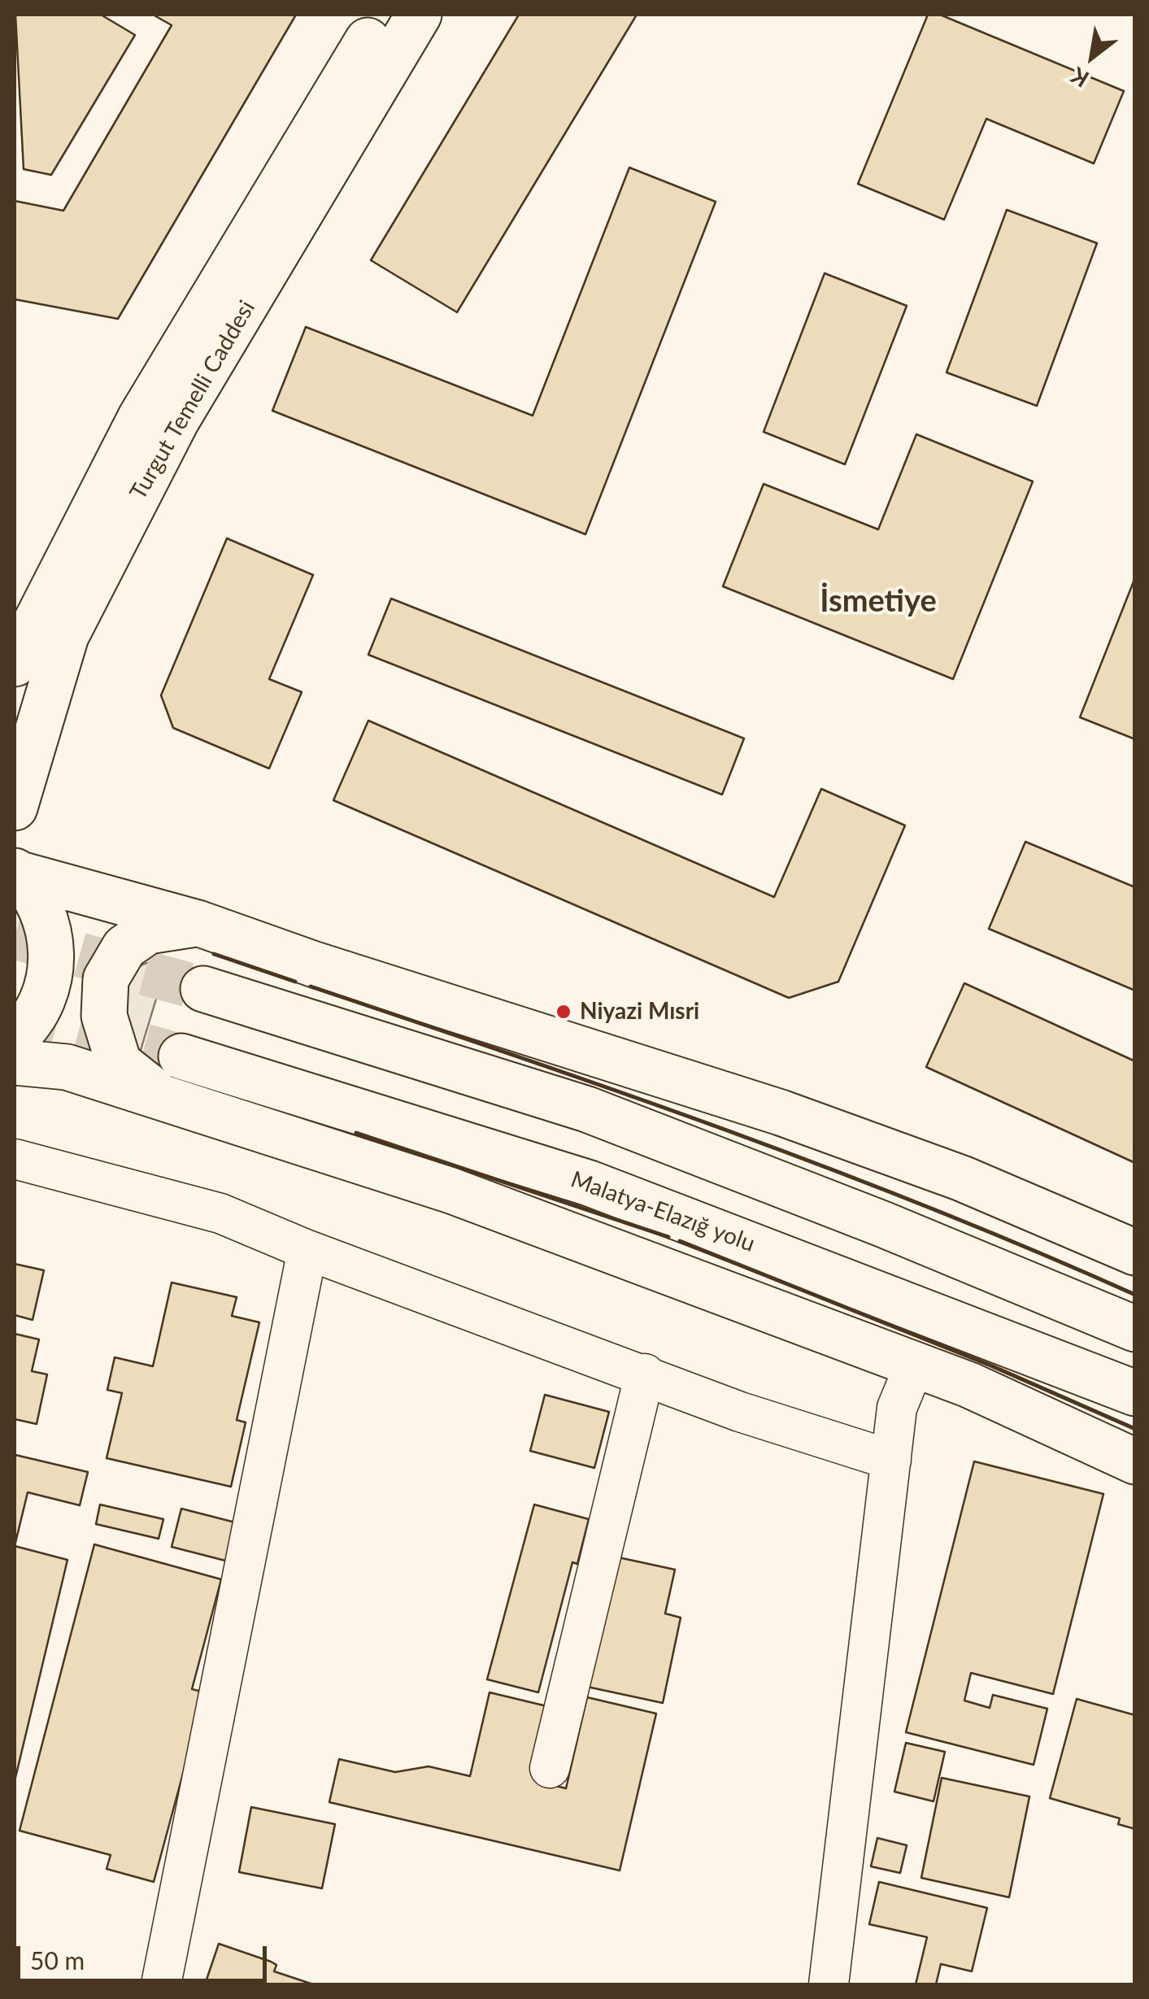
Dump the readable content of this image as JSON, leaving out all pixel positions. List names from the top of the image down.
{
  "streets": {
    "main road": ["Turgut Temelli Caddesi", "Malatya-Elazığ yolu"]
  },
  "districts": ["İsmetiye"],
  "places": ["Niyazi Mısri"],
  "scale_bar": "50 m",
  "north": "bottom left"
}
